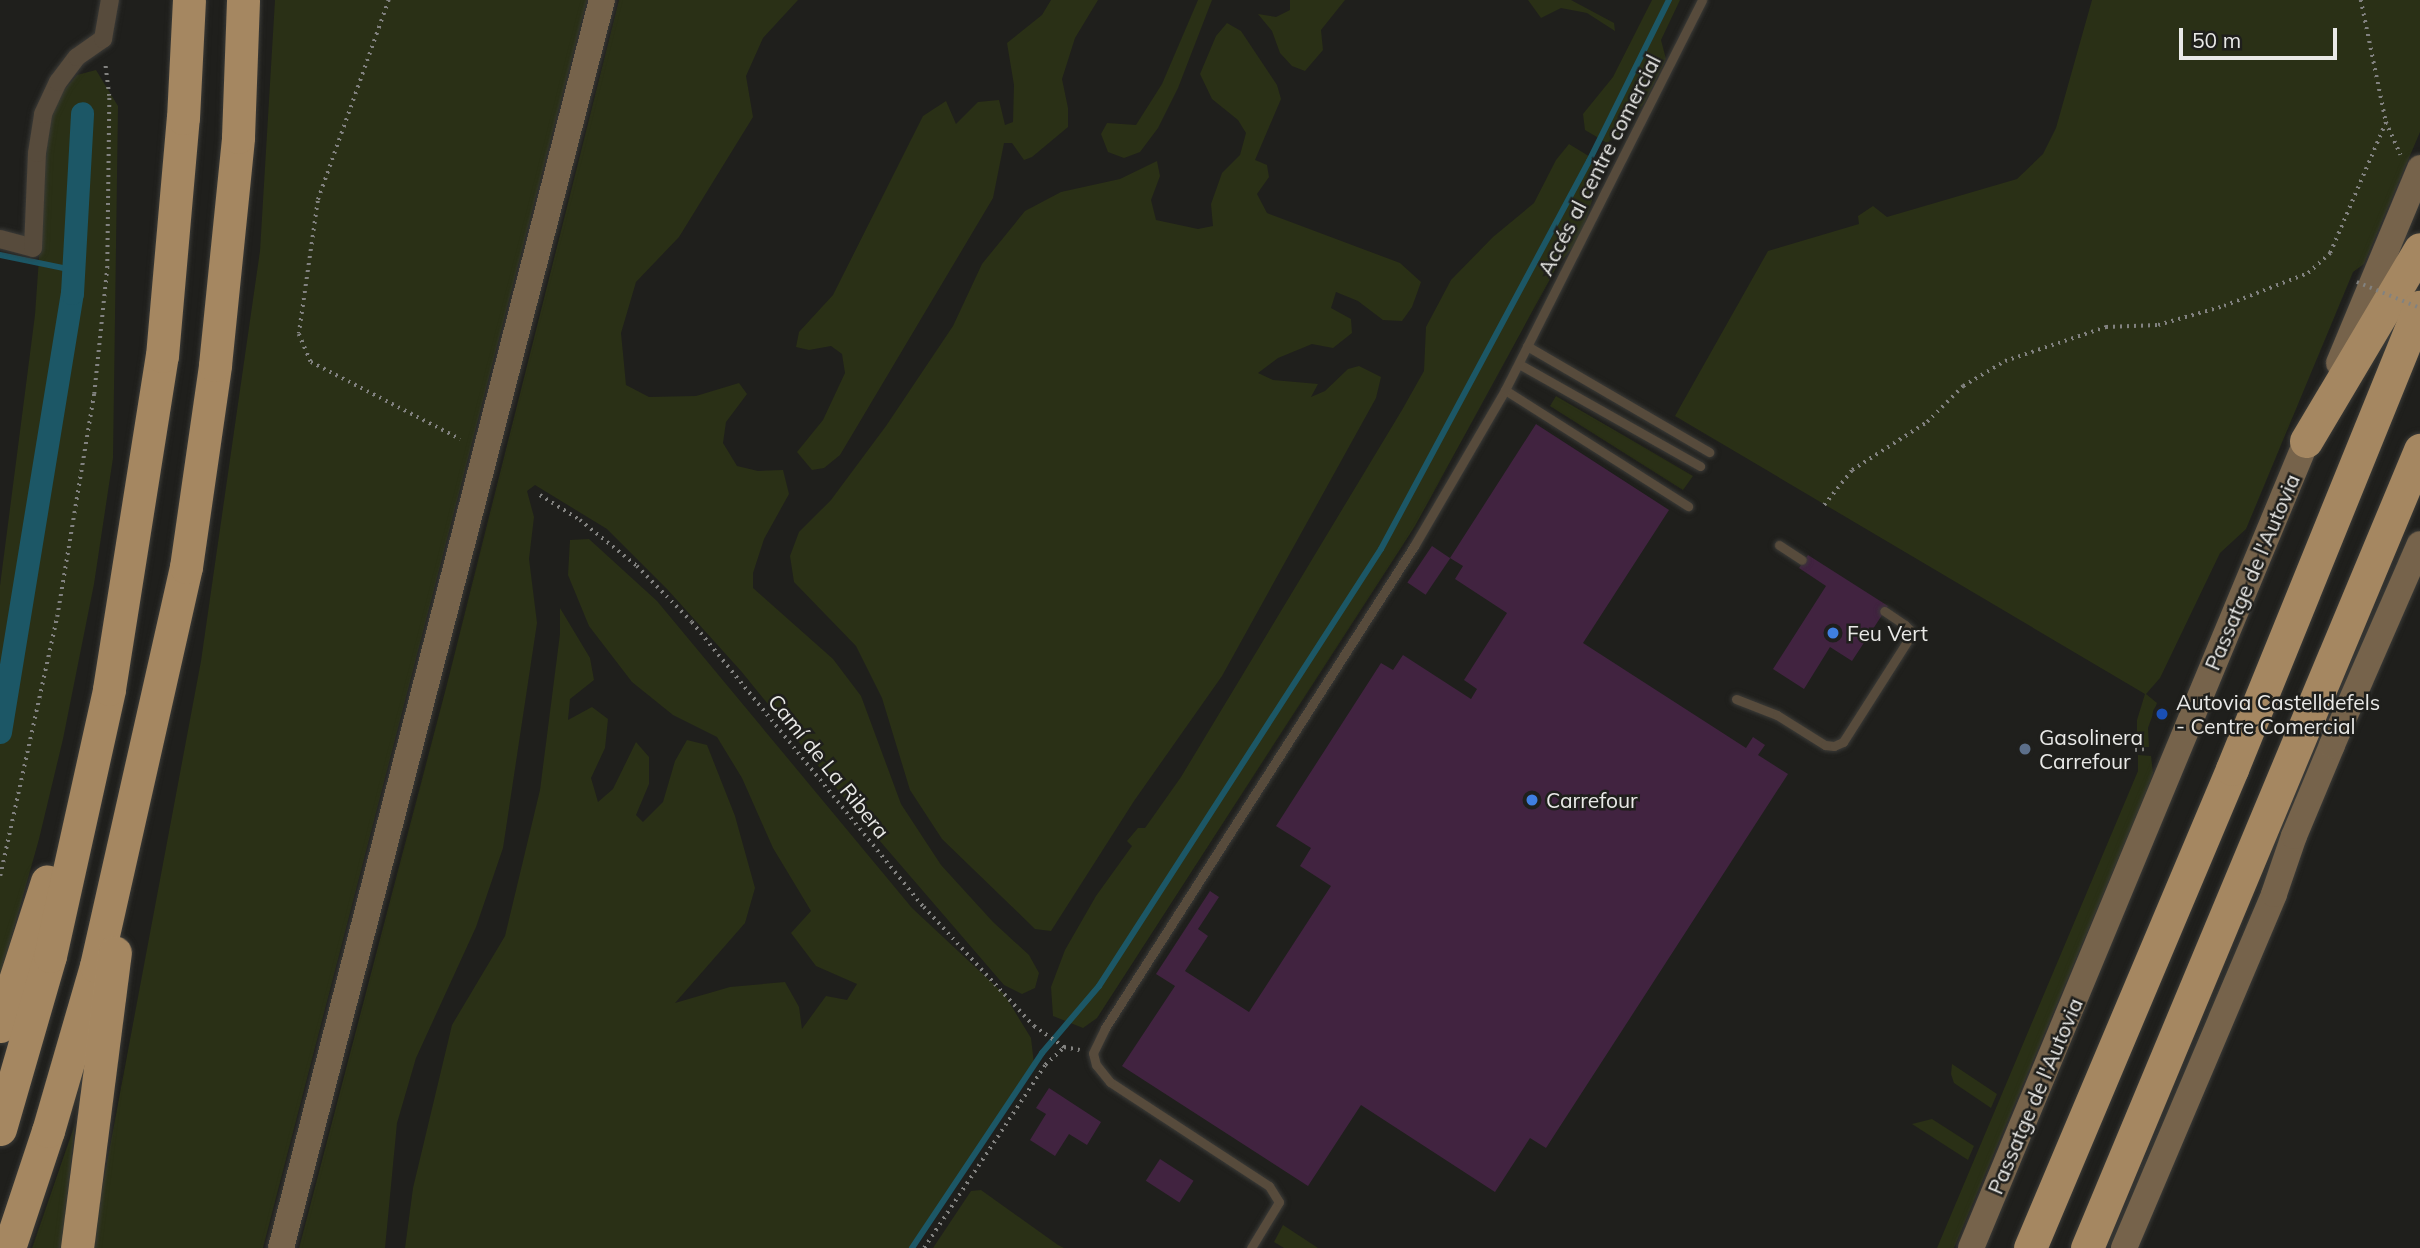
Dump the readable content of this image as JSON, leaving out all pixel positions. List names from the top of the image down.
{
  "streets": {
    "street": ["Passatge de l'Autovia"],
    "lane": ["Accés al centre comercial"],
    "path": ["Camí de La Ribera"]
  },
  "crossings": [
    ["Accés al centre comercial", "Camí de La Ribera"]
  ],
  "places": [
    "Feu Vert",
    "Autovia Castelldefels - Centre Comercial",
    "Gasolinera Carrefour",
    "Carrefour"
  ],
  "scale_bar": "50 m"
}
